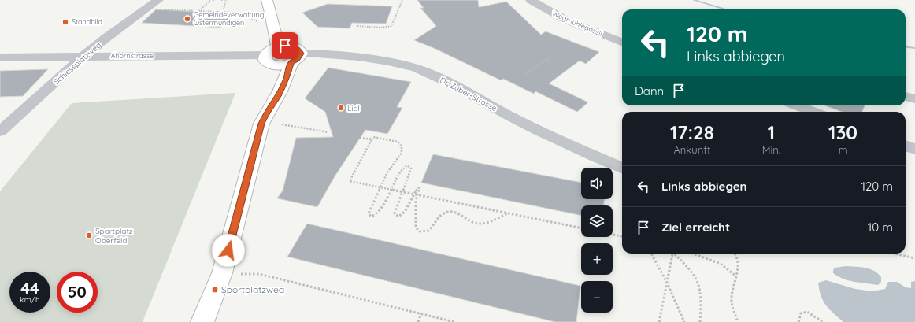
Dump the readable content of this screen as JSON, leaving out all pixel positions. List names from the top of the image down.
{
  "streets": {
    "street": [
      "Wegmühlegässli",
      "Ahornstrasse",
      "Schiessplatzweg",
      "Dr. Zuber-Strasse"
    ]
  },
  "crossings": [
    ["Ahornstrasse", "Schiessplatzweg"]
  ],
  "places": {
    "other": [
      "Gemeindeverwaltung Ostermundigen",
      "Standbild",
      "Lidl",
      "Sportplatz Oberfeld"
    ],
    "transit": ["Sportplatzweg"]
  },
  "page": {
    "turn": ["120 m", "Links abbiegen"],
    "then": "Dann",
    "eta": [
      "17:28",
      "Ankunft",
      "1",
      "Min.",
      "130",
      "m"
    ],
    "list": [
      {
        "name": "Links abbiegen",
        "value": "120 m"
      },
      {
        "name": "Ziel erreicht",
        "value": "10 m"
      }
    ],
    "map_buttons": ["+", "−"],
    "speed": "44 km/h",
    "limit": "50"
  }
}
